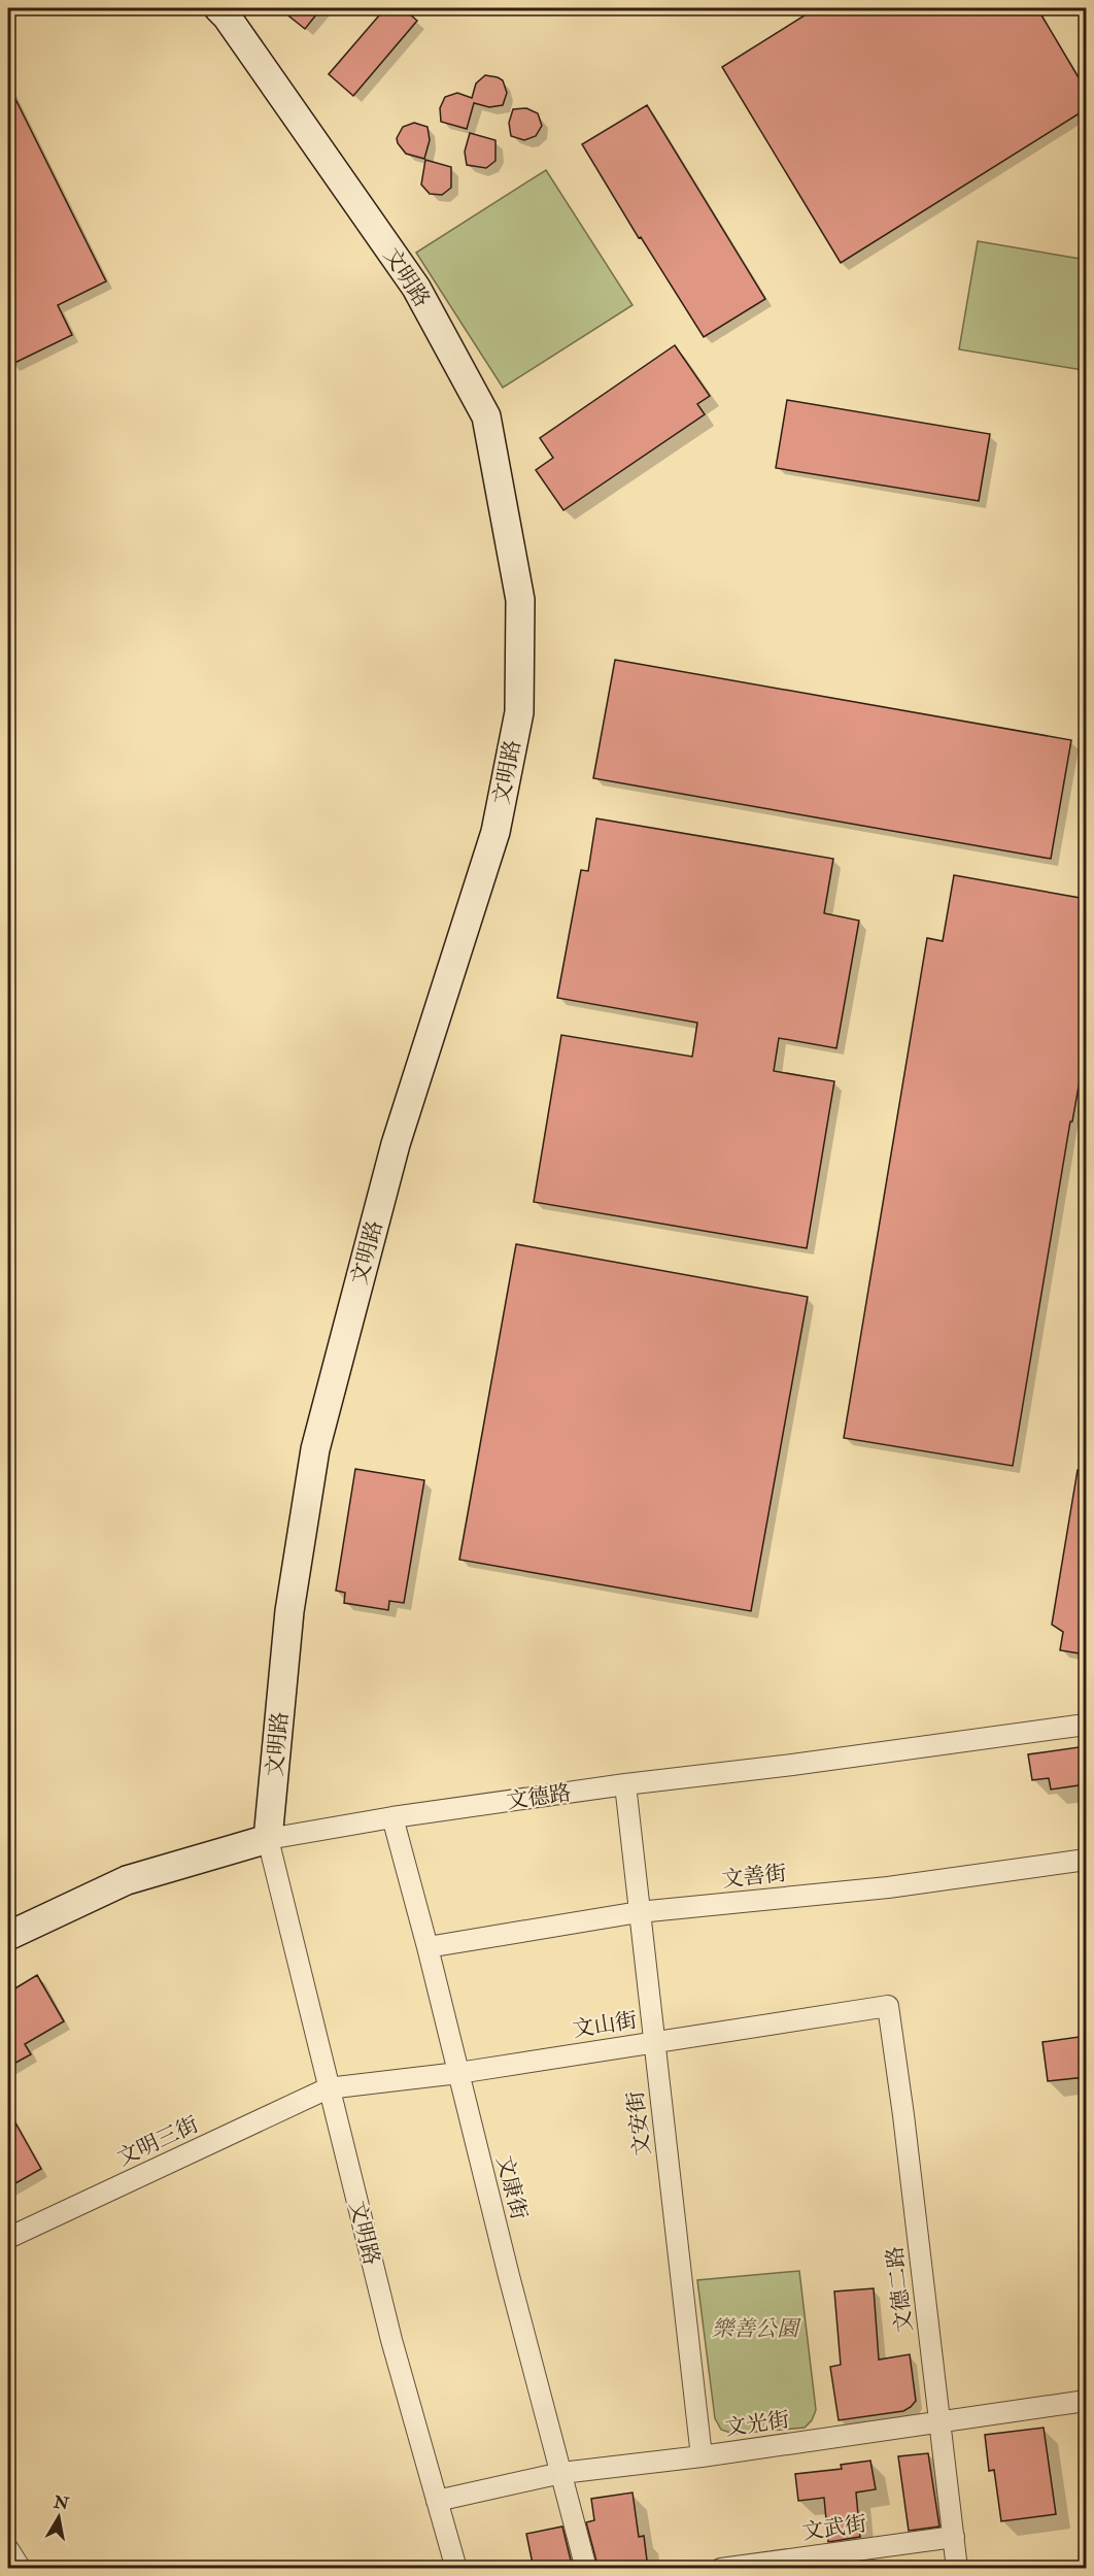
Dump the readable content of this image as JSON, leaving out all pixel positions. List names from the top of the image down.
{
  "streets": {
    "street": [
      "文明路",
      "文德路",
      "文善街",
      "文山街",
      "文安街",
      "文明三街",
      "文康街",
      "文德二路",
      "文光街",
      "文武街"
    ]
  },
  "crossings": [
    ["文明路", "文德路"],
    ["文明路", "文山街"],
    ["文明路", "文明三街"],
    ["文明路", "文光街"],
    ["文德路", "文安街"],
    ["文德路", "文康街"],
    ["文善街", "文安街"],
    ["文善街", "文康街"],
    ["文山街", "文安街"],
    ["文山街", "文明三街"],
    ["文山街", "文康街"],
    ["文山街", "文德二路"],
    ["文安街", "文光街"],
    ["文康街", "文光街"],
    ["文德二路", "文光街"],
    ["文德二路", "文武街"]
  ],
  "parks": ["樂善公園"],
  "north": "top"
}
